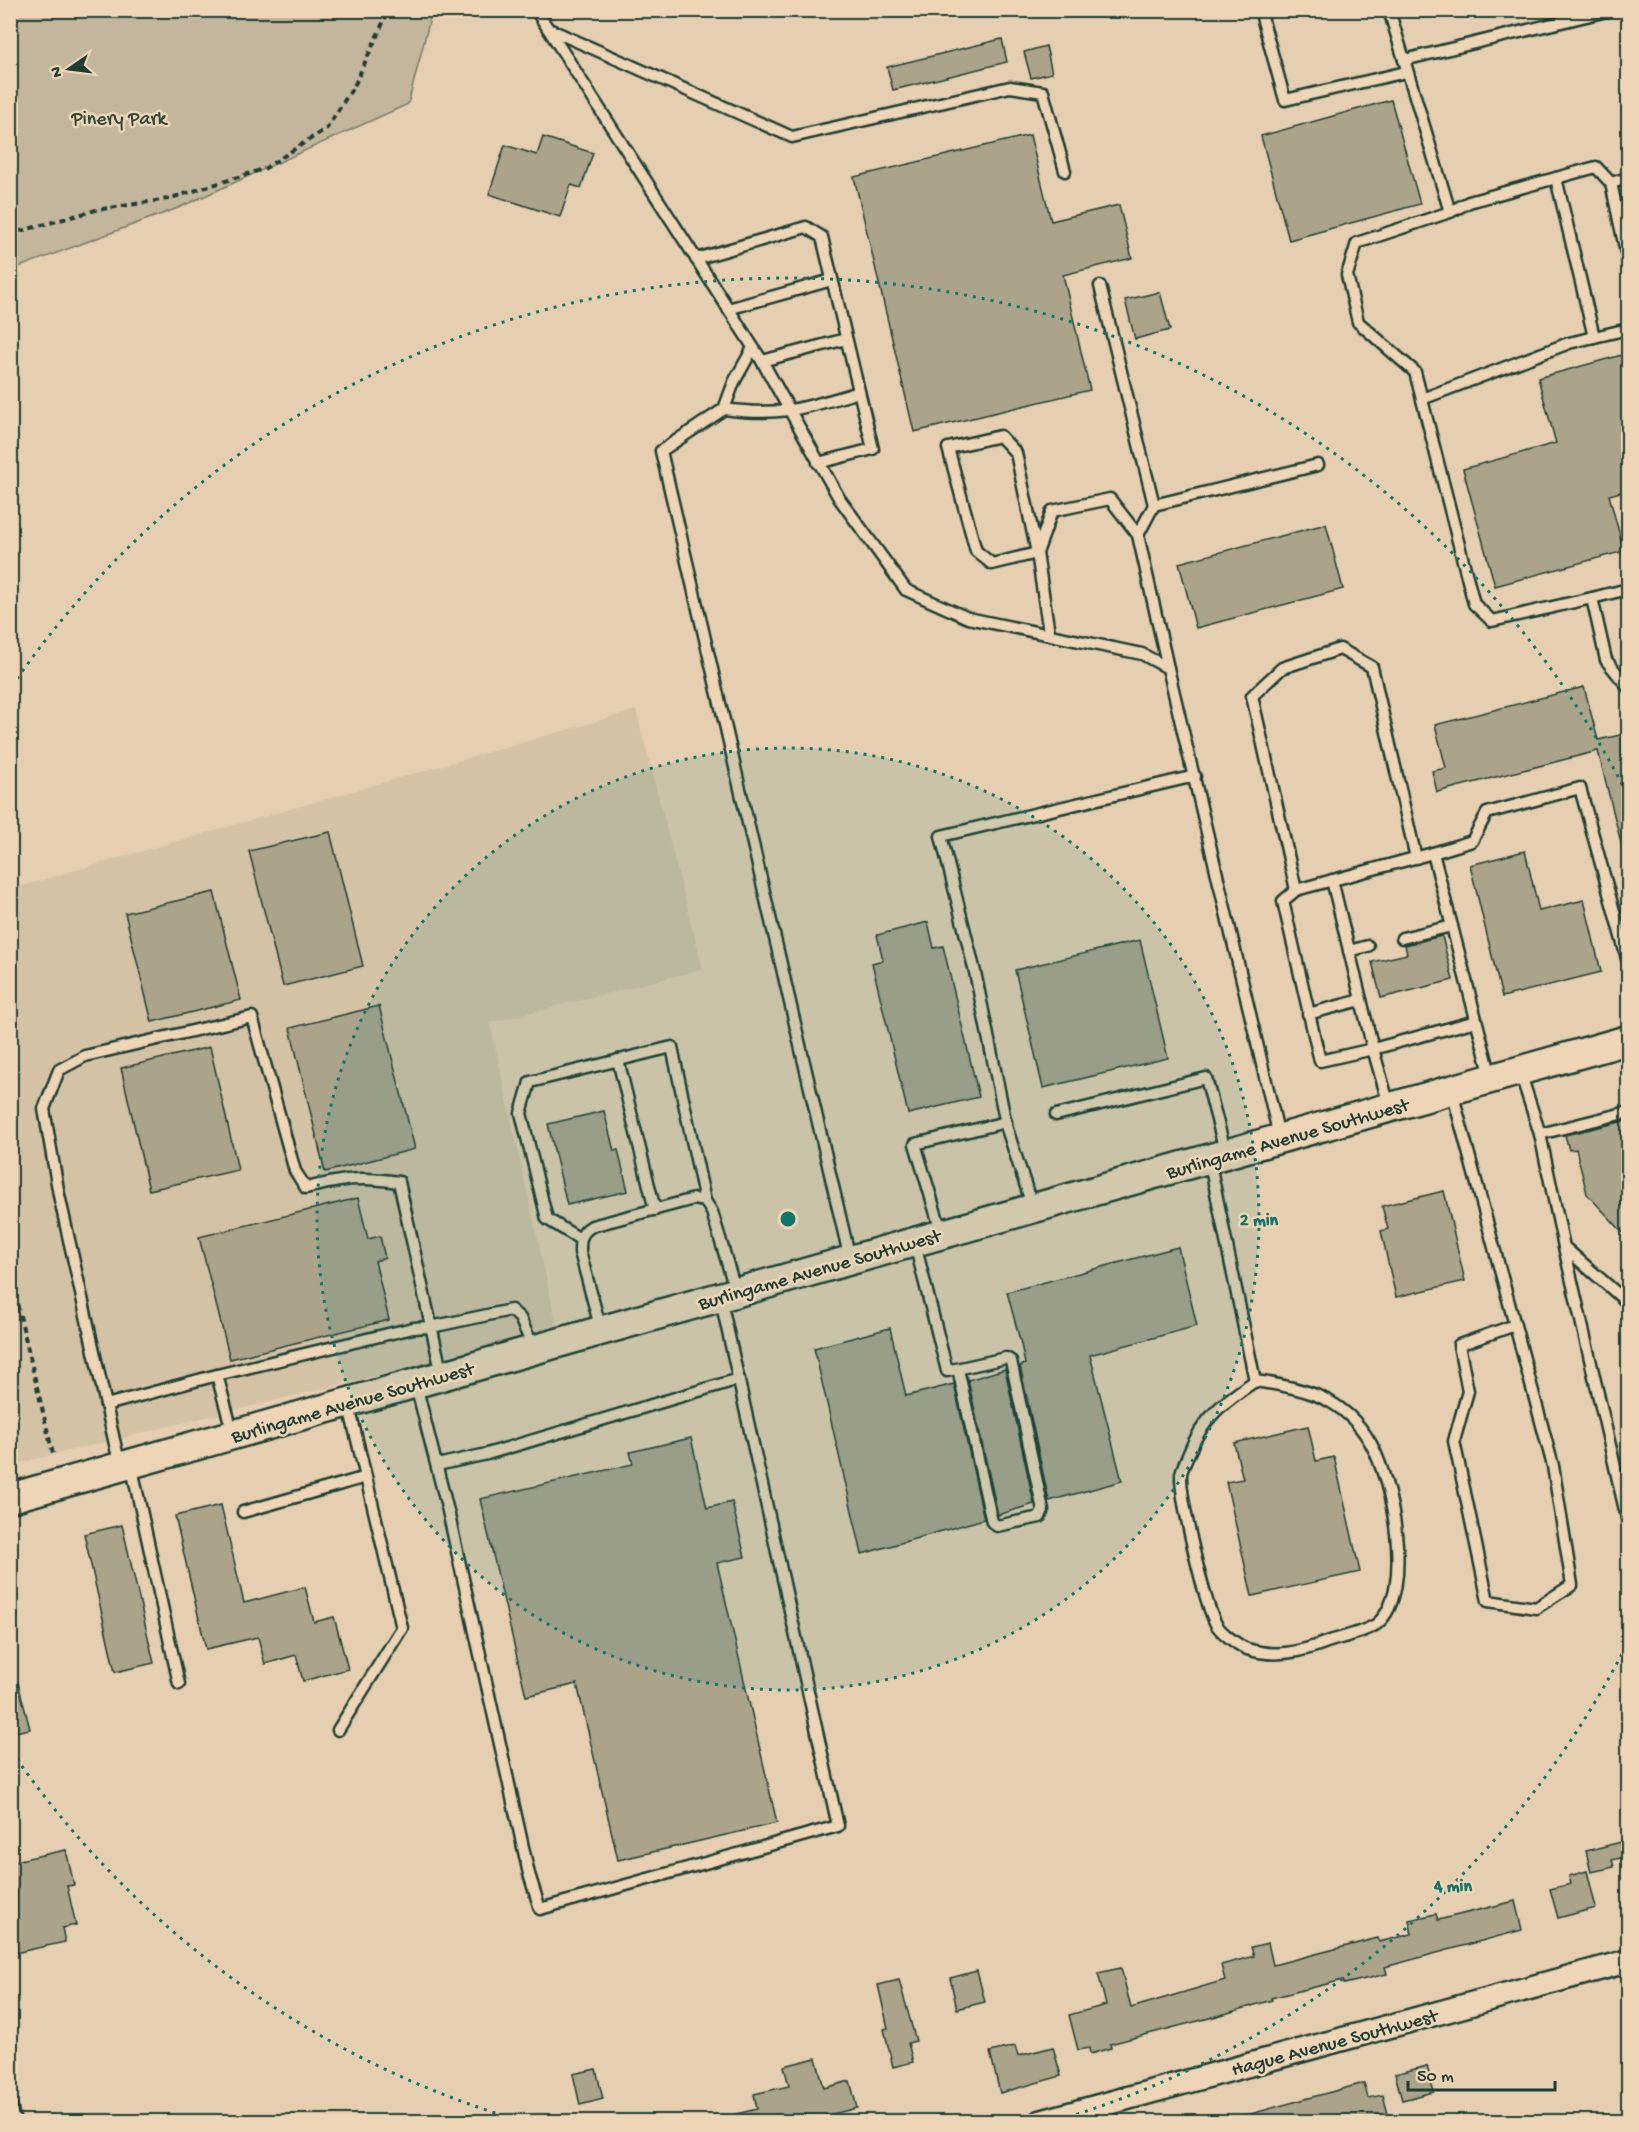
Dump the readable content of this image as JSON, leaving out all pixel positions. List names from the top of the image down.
{
  "streets": {
    "street": ["Burlingame Avenue Southwest", "Hague Avenue Southwest"]
  },
  "parks": ["Pinery Park"],
  "scale_bar": "50 m",
  "north": "left",
  "rings": ["2 min", "4 min"]
}
